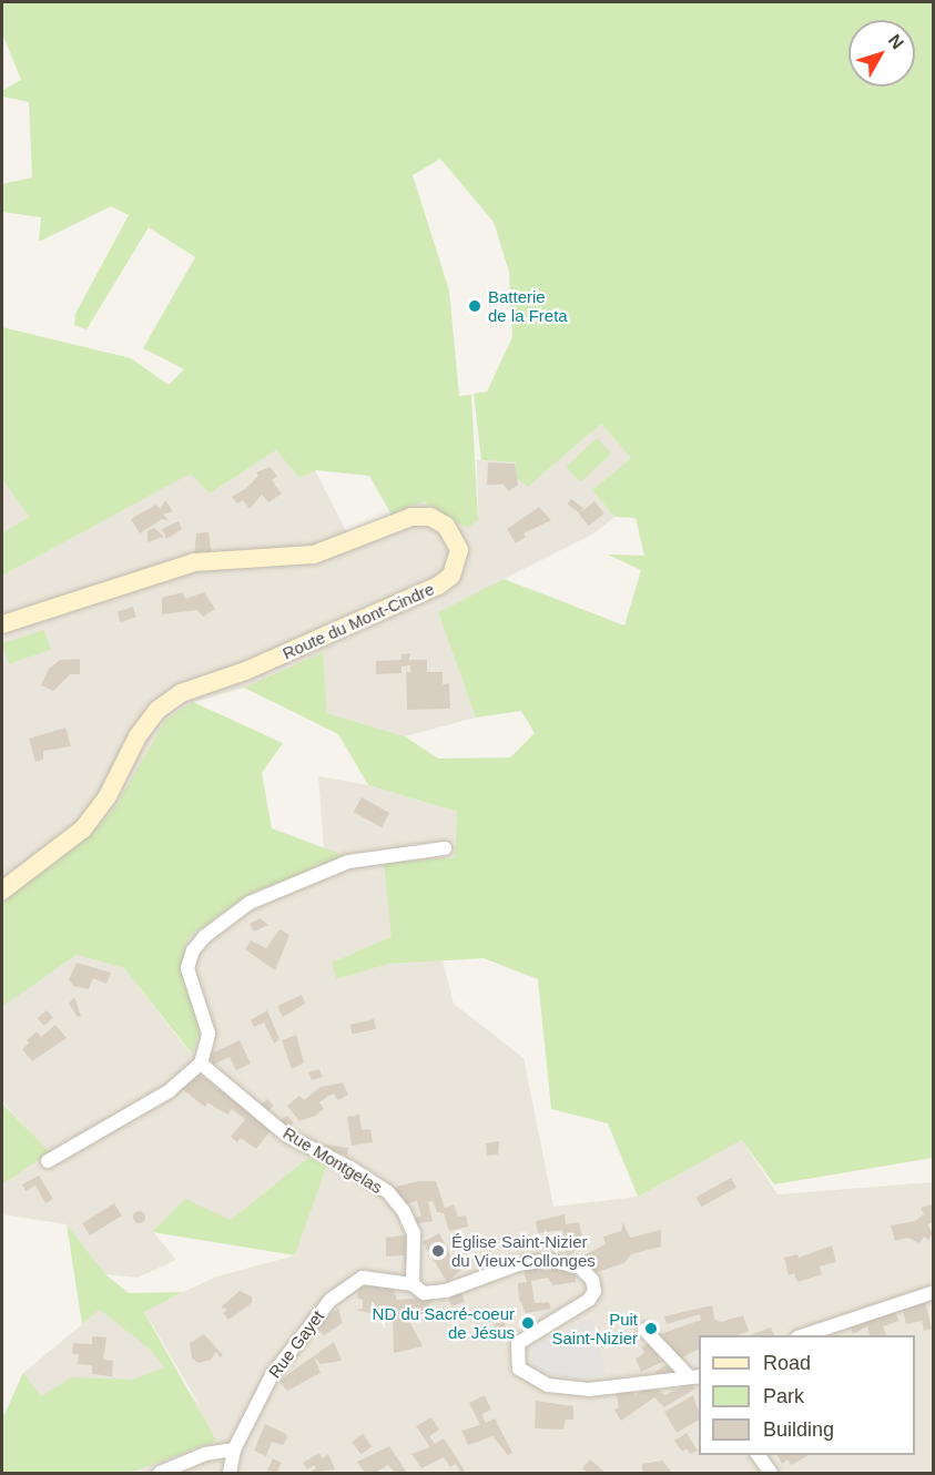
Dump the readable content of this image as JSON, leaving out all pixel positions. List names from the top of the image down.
{
  "streets": {
    "street": ["Route du Mont-Cindre", "Rue Montgelas", "Rue Gayet"]
  },
  "crossings": [
    ["Rue Montgelas", "Rue Gayet"]
  ],
  "places": [
    "Batterie de la Freta",
    "Église Saint-Nizier du Vieux-Collonges",
    "ND du Sacré-coeur de Jésus",
    "Puit Saint-Nizier"
  ],
  "legend": ["Road", "Park", "Building"],
  "north": "top right"
}
